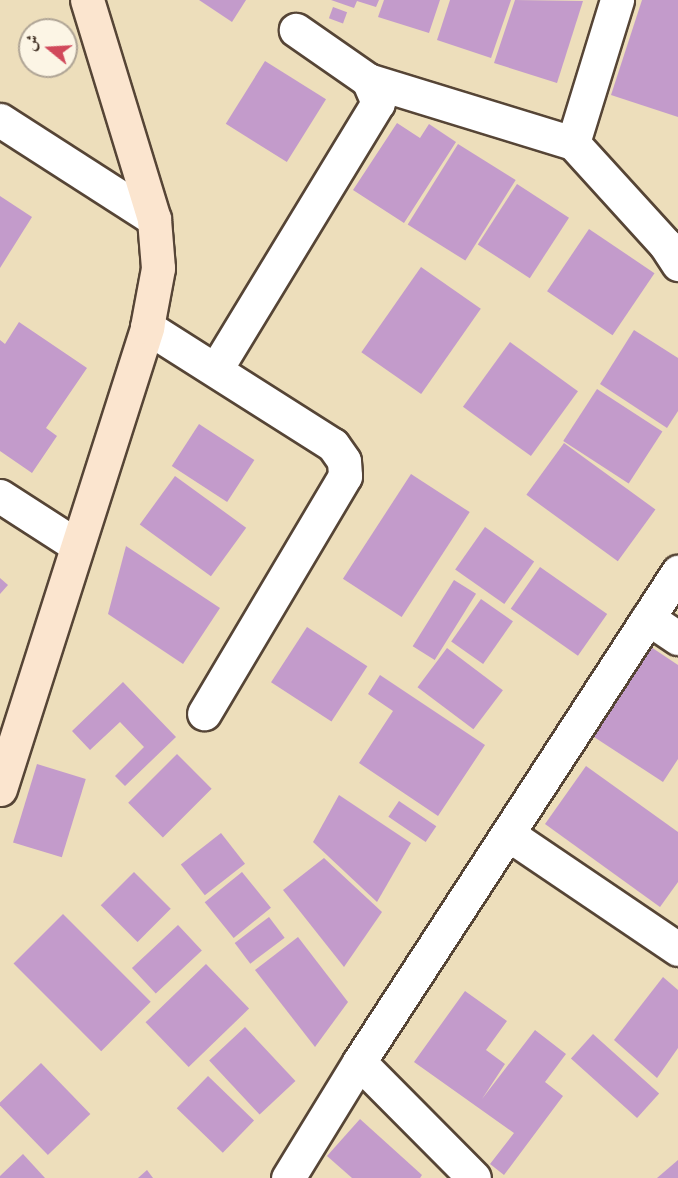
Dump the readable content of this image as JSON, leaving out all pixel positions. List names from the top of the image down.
{
  "north": "left"
}
